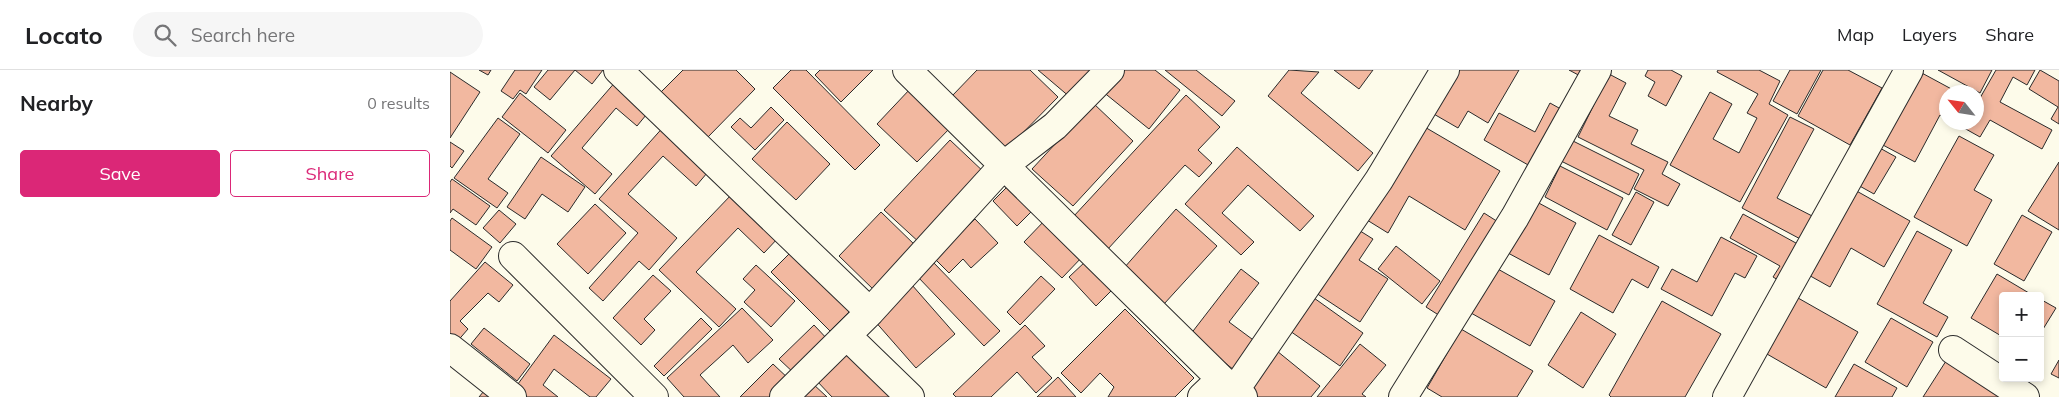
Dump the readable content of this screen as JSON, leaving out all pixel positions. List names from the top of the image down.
{
  "north": "top left",
  "page": {
    "header": "Locato",
    "search": "Search here",
    "nav": ["Map", "Layers", "Share"],
    "heading": ["Nearby", "0 results"],
    "buttons": ["Save", "Share"],
    "map_buttons": ["+", "−"]
  }
}
